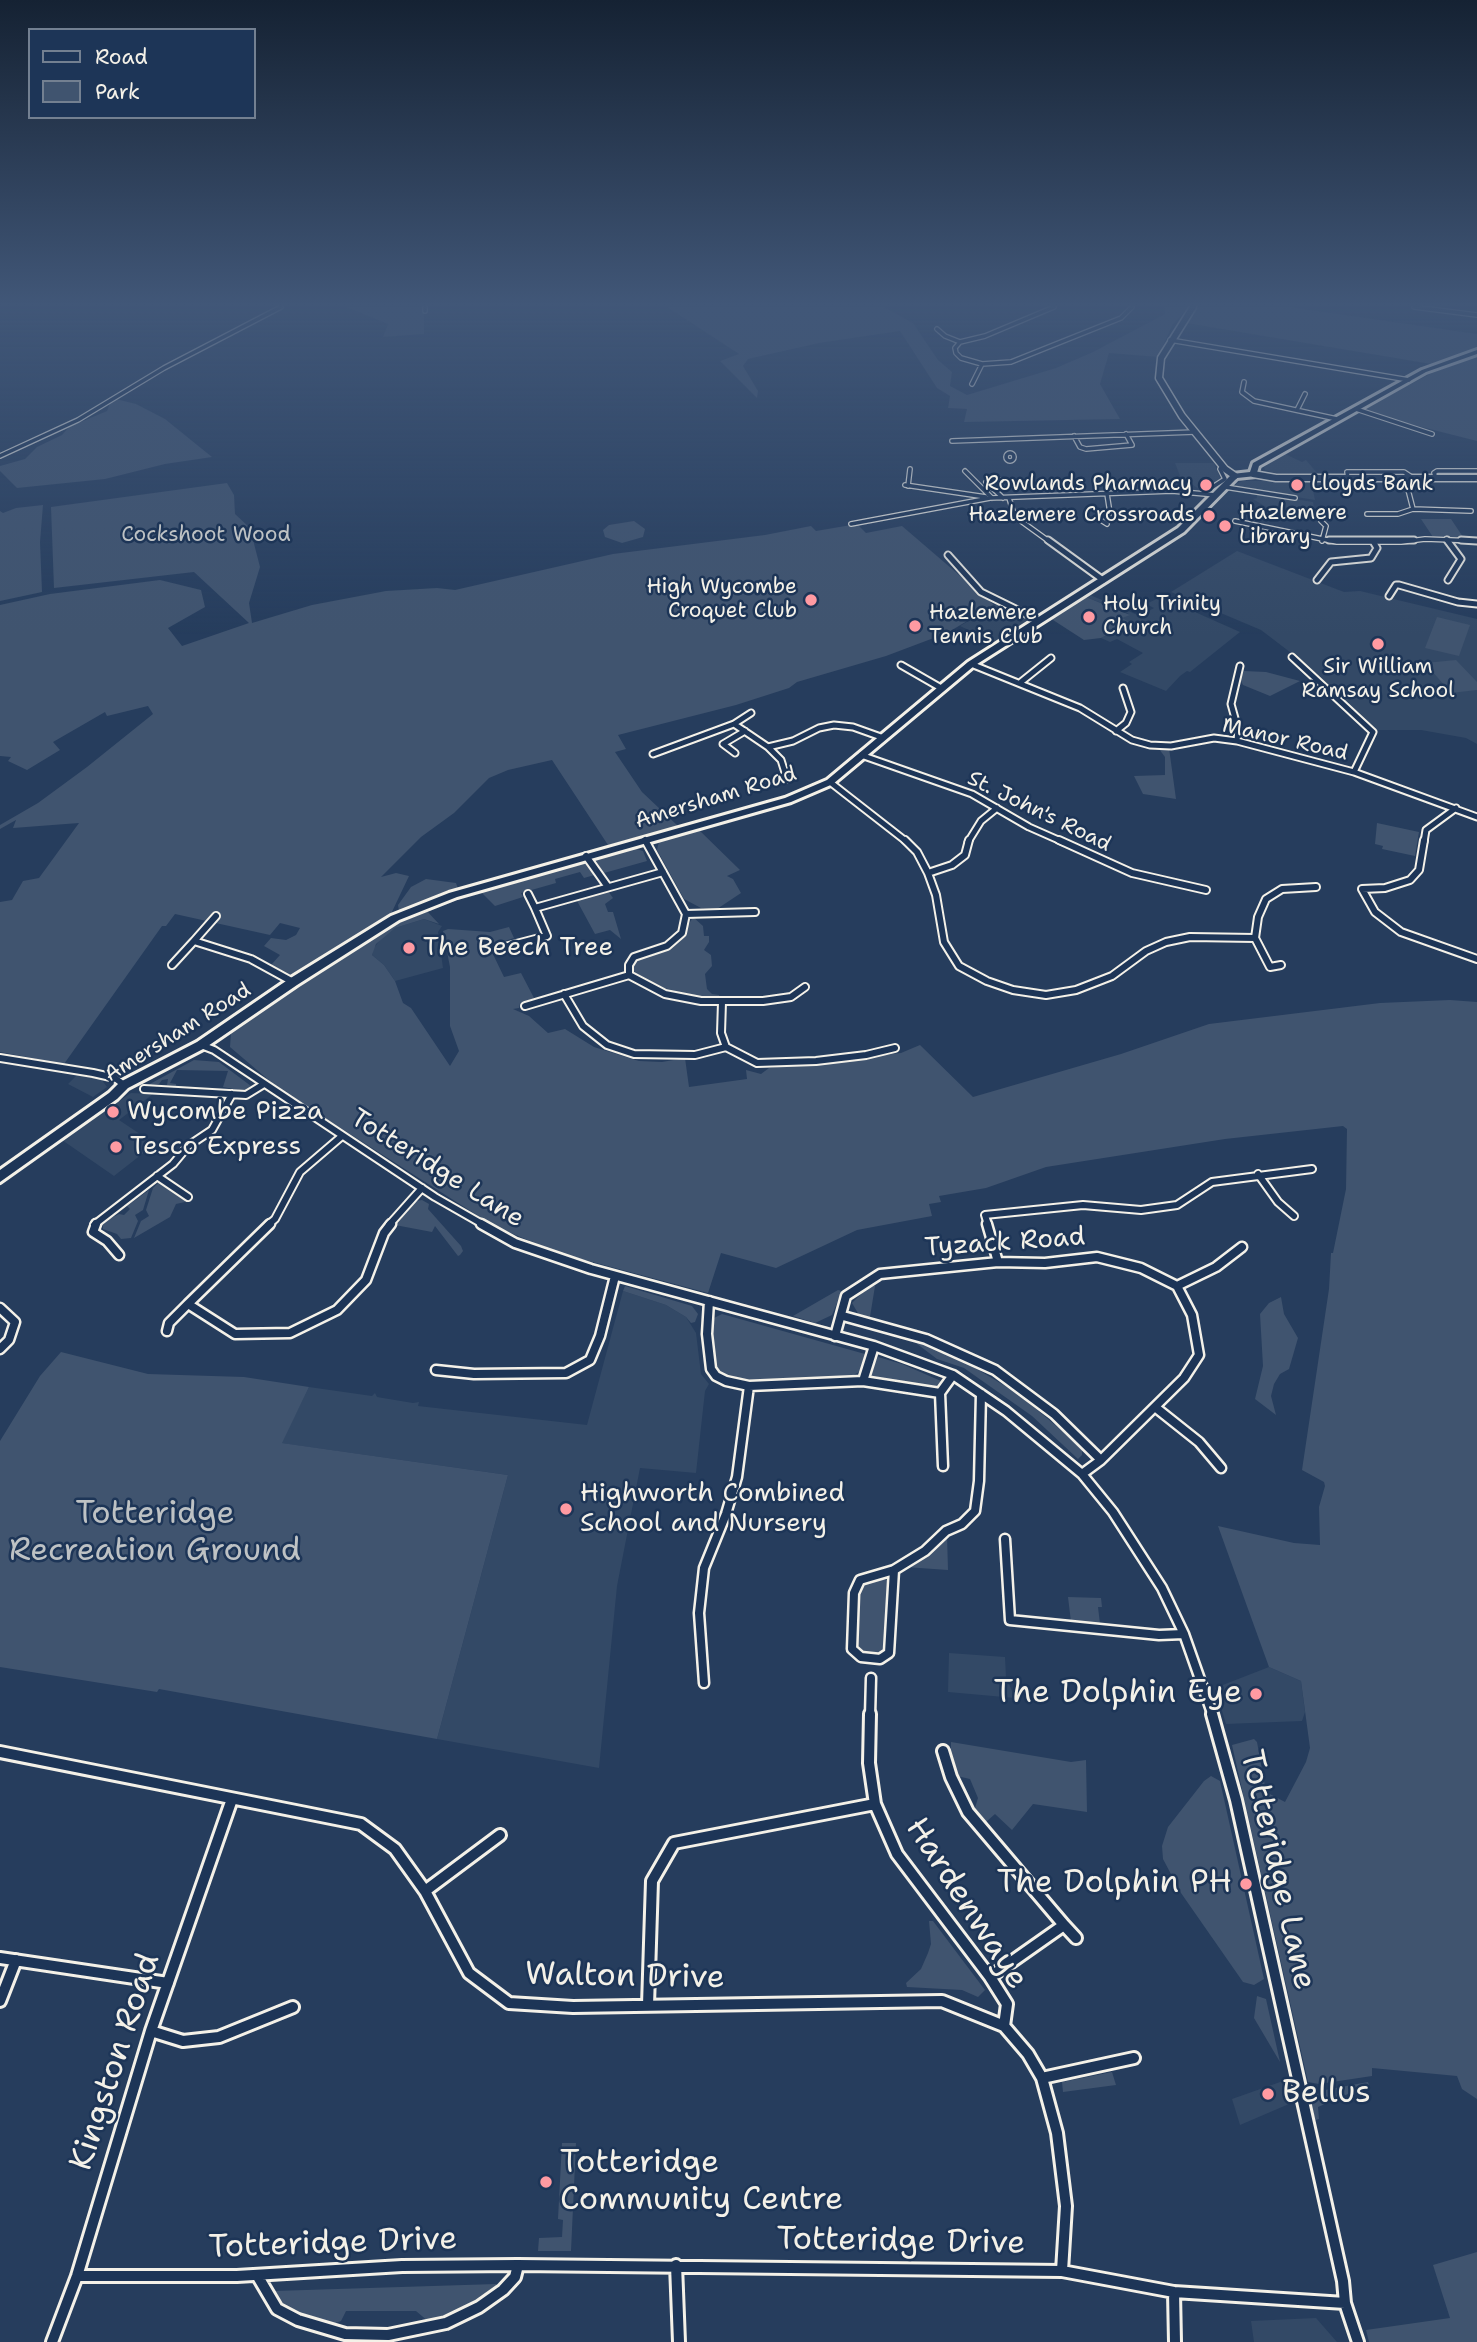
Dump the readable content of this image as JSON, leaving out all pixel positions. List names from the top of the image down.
{
  "streets": {
    "main road": ["Amersham Road"],
    "street": [
      "Manor Road",
      "St. John's Road",
      "Totteridge Lane",
      "Tyzack Road",
      "Hardenwaye",
      "Walton Drive",
      "Kingston Road",
      "Totteridge Drive"
    ]
  },
  "crossings": [
    ["Manor Road", "Amersham Road"],
    ["Amersham Road", "St. John's Road"],
    ["Amersham Road", "Totteridge Lane"],
    ["Totteridge Lane", "Tyzack Road"],
    ["Totteridge Lane", "Totteridge Drive"],
    ["Hardenwaye", "Walton Drive"],
    ["Hardenwaye", "Totteridge Drive"],
    ["Walton Drive", "Kingston Road"],
    ["Kingston Road", "Totteridge Drive"]
  ],
  "parks": ["Cockshoot Wood", "Totteridge Recreation Ground"],
  "places": [
    "Rowlands Pharmacy",
    "Lloyds Bank",
    "Hazlemere Crossroads",
    "Hazlemere Library",
    "High Wycombe Croquet Club",
    "Holy Trinity Church",
    "Hazlemere Tennis Club",
    "Sir William Ramsay School",
    "The Beech Tree",
    "Wycombe Pizza",
    "Tesco Express",
    "Highworth Combined School and Nursery",
    "The Dolphin Eye",
    "The Dolphin PH",
    "Bellus",
    "Totteridge Community Centre"
  ],
  "legend": ["Road", "Park"]
}
